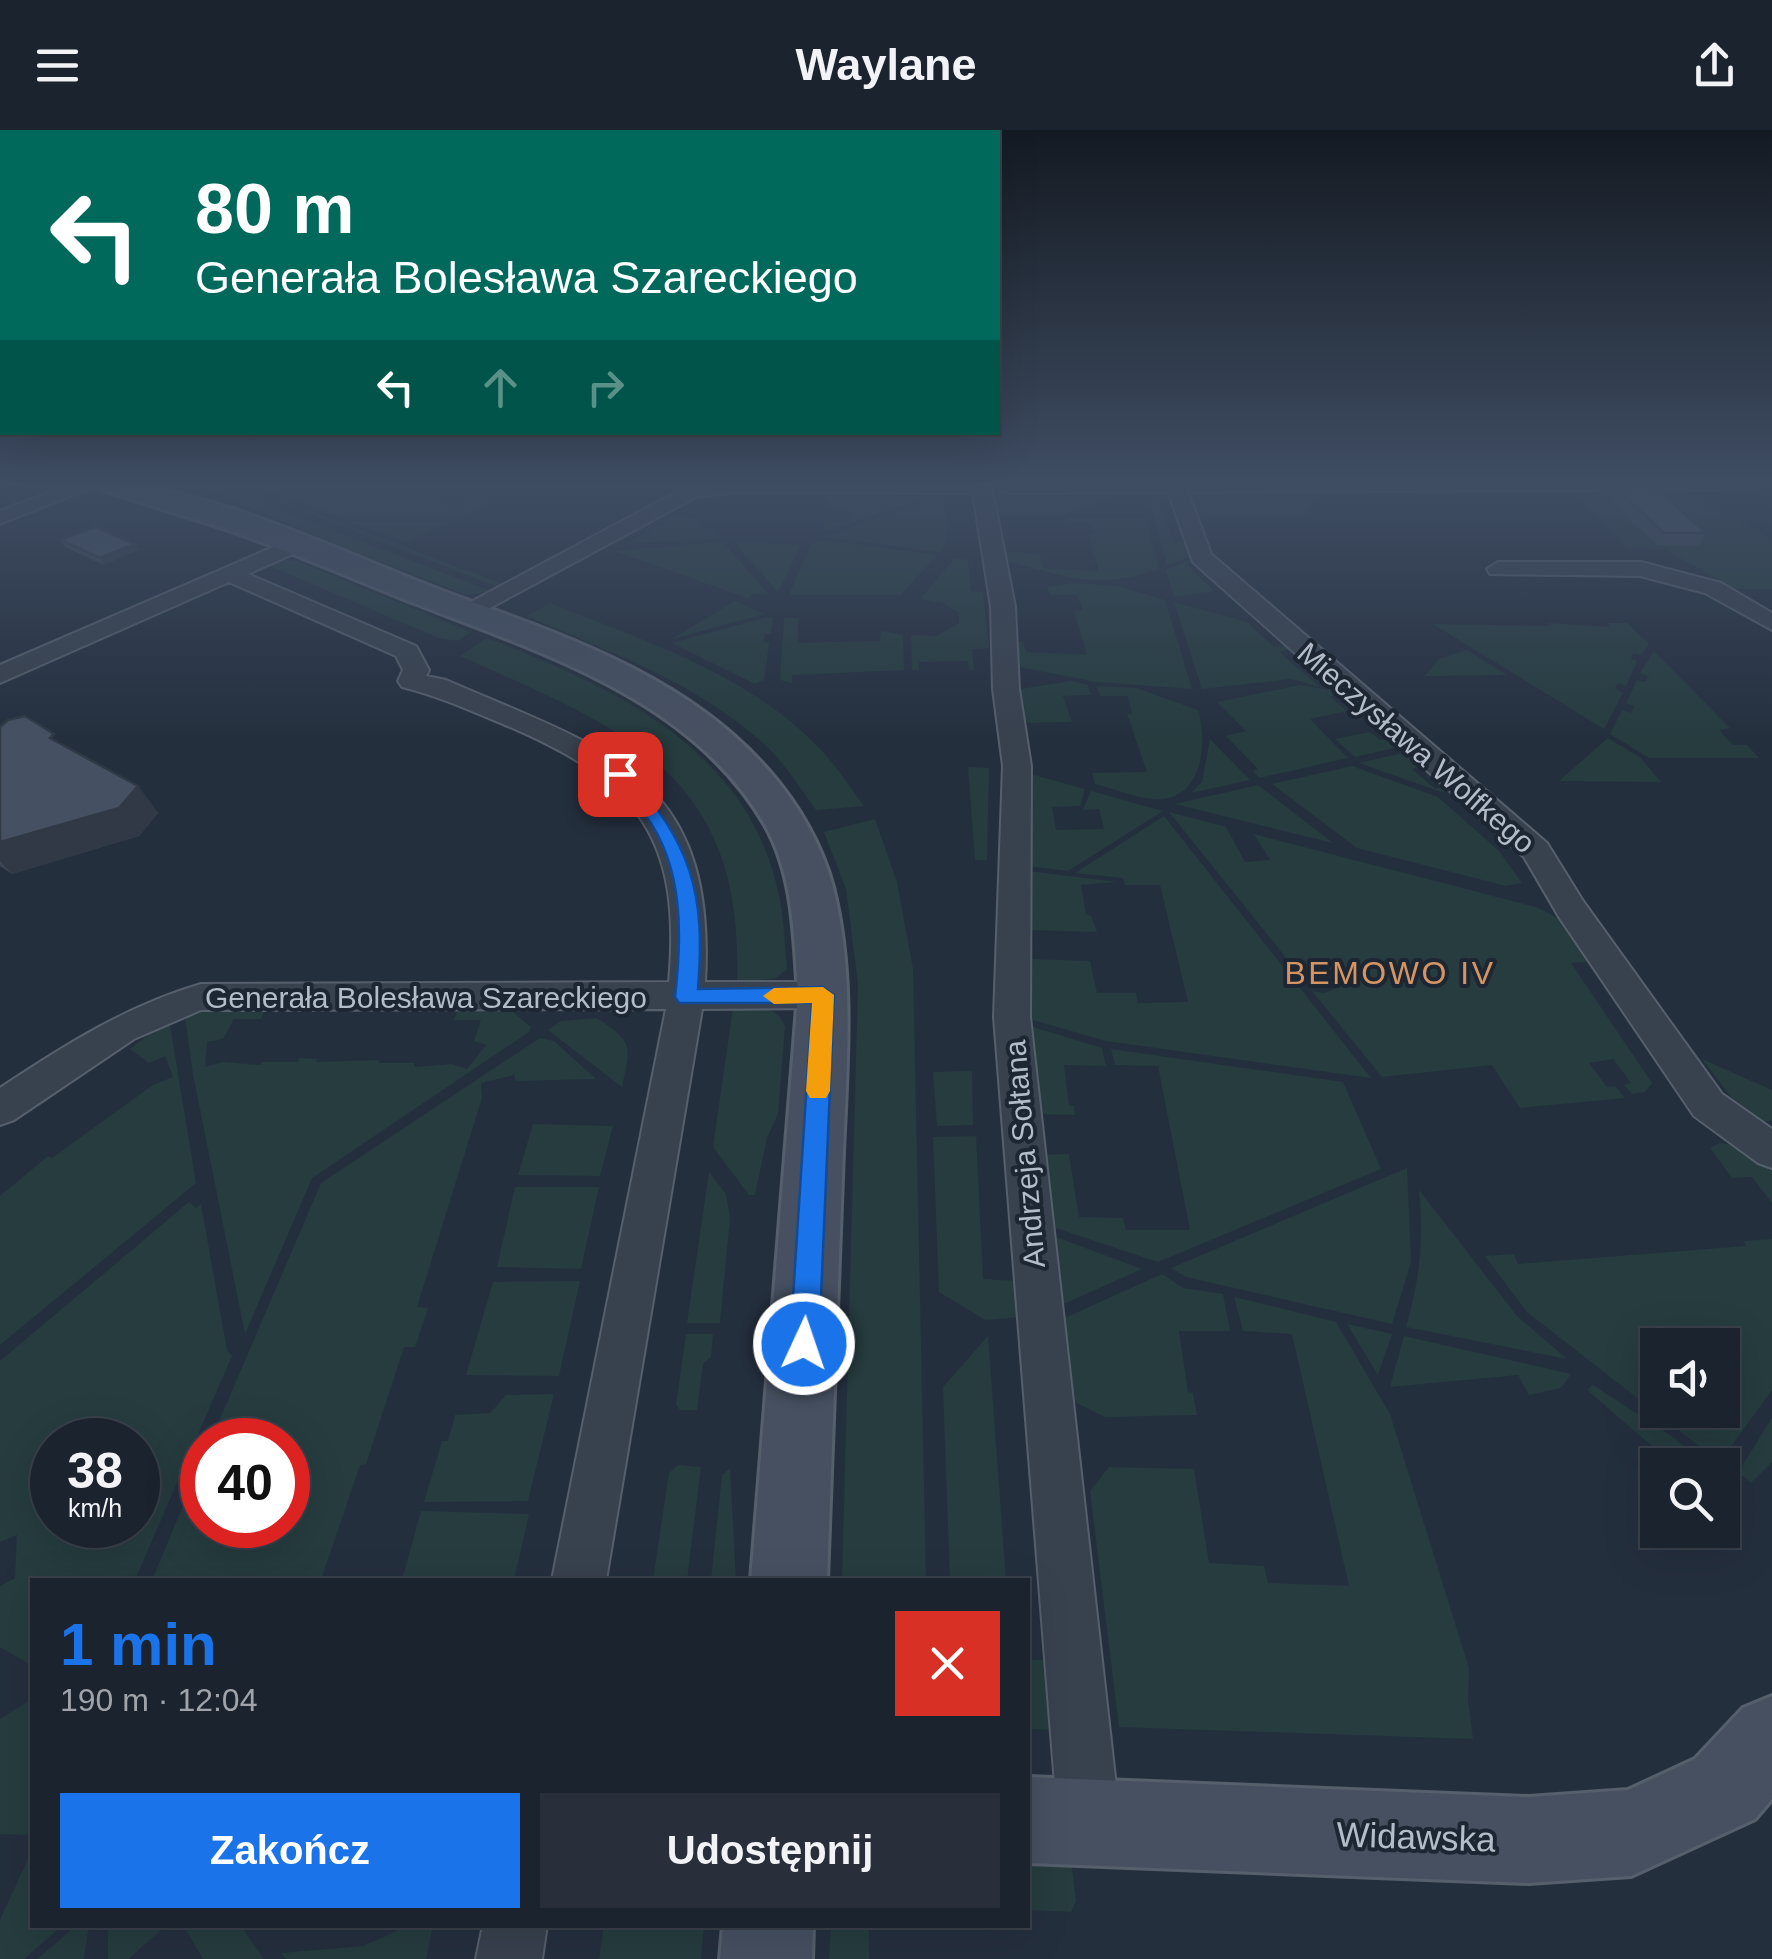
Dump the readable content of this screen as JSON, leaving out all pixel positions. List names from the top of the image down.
{
  "streets": {
    "street": [
      "Mieczysława Wolfkego",
      "Generała Bolesława Szareckiego",
      "Andrzeja Sołtana",
      "Widawska"
    ]
  },
  "crossings": [
    ["Andrzeja Sołtana", "Widawska"]
  ],
  "districts": ["BEMOWO IV"],
  "page": {
    "header": "Waylane",
    "turn": ["80 m", "Generała Bolesława Szareckiego"],
    "speed": "38 km/h",
    "limit": "40",
    "heading": ["1 min", "190 m · 12:04"],
    "buttons": ["Zakończ", "Udostępnij"]
  }
}
